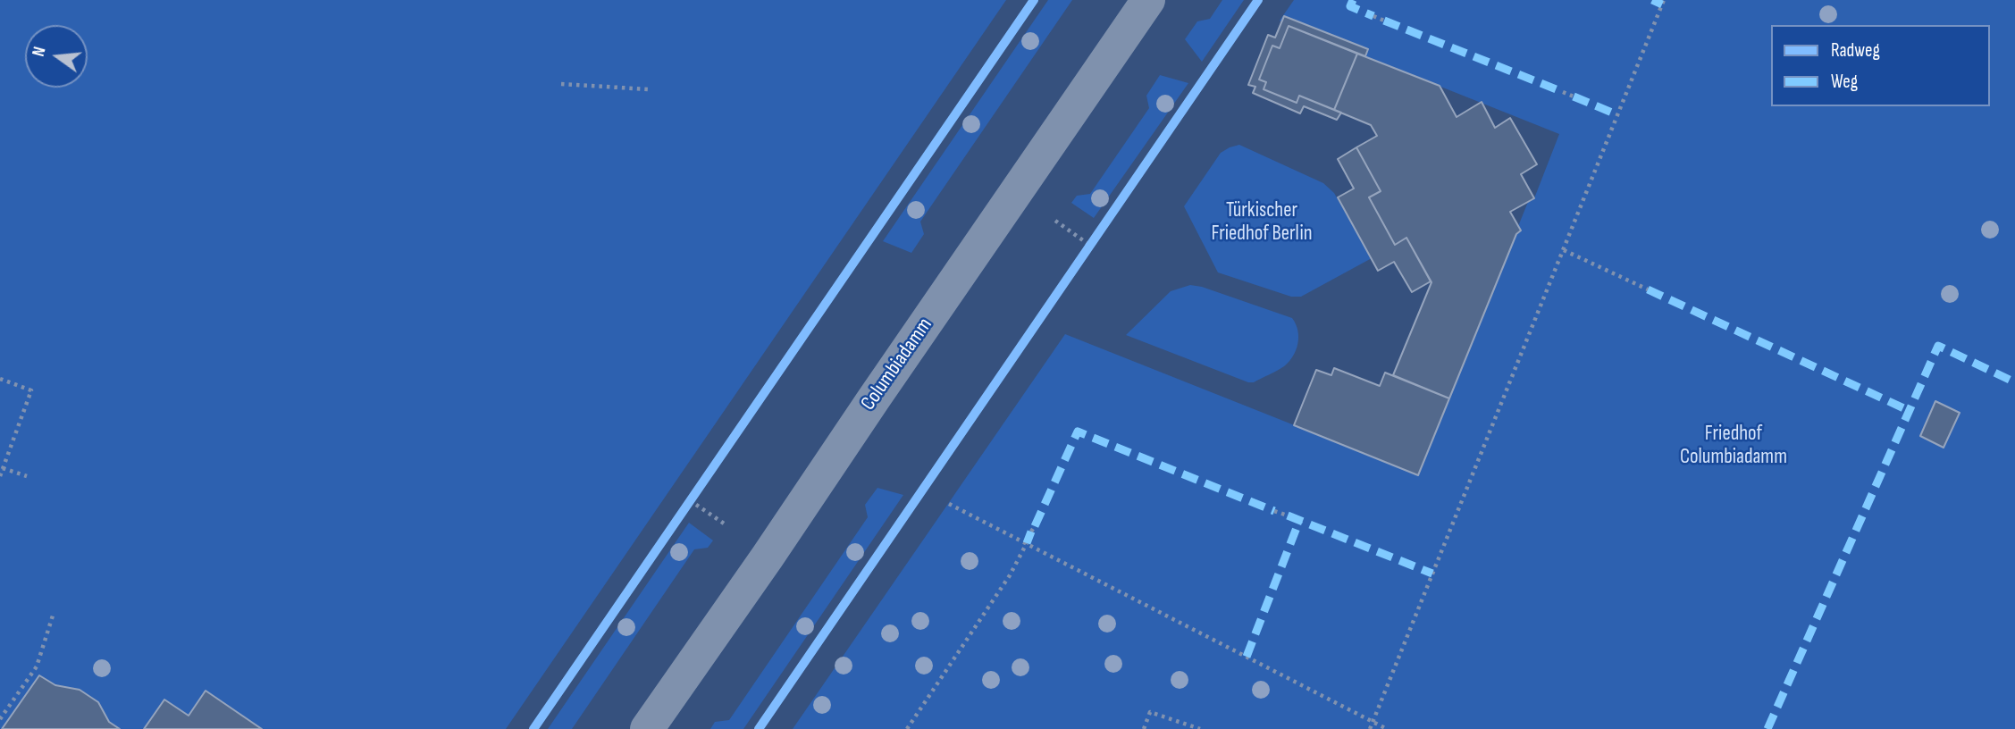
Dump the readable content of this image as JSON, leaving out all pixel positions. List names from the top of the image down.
{
  "streets": {
    "main road": ["Columbiadamm"]
  },
  "parks": ["Türkischer Friedhof Berlin", "Friedhof Columbiadamm"],
  "legend": ["Radweg", "Weg"],
  "north": "left"
}
